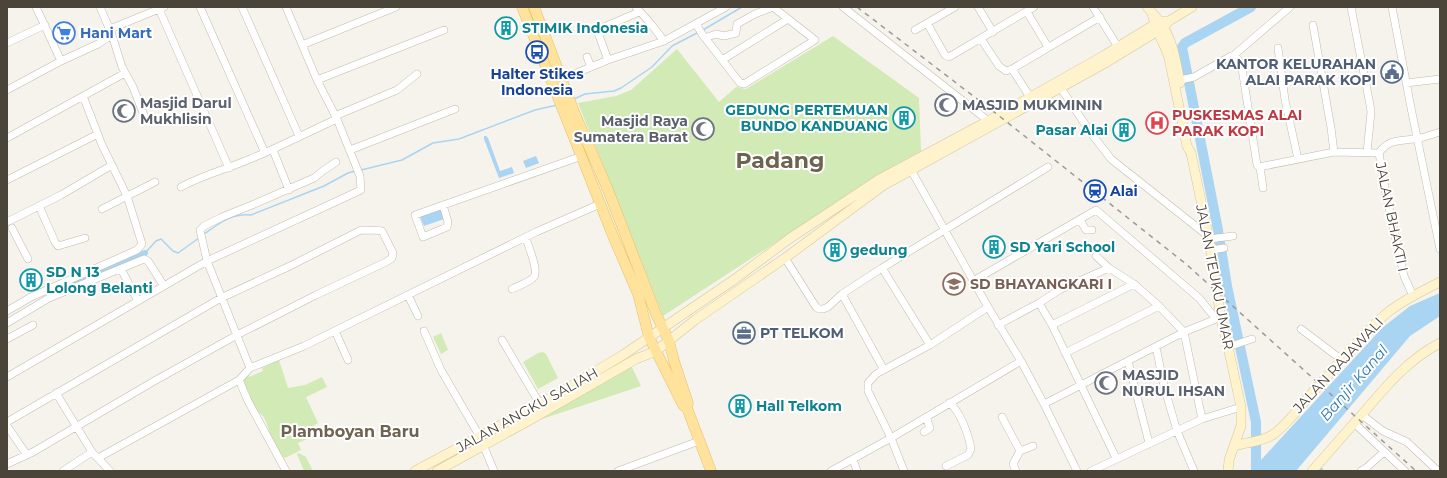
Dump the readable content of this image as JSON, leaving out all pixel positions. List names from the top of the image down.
{
  "streets": {
    "main road": ["JALAN TEUKU UMAR", "JALAN RAJAWALI", "JALAN ANGKU SALIAH"],
    "street": ["JALAN BHAKTI I"]
  },
  "crossings": [
    ["JALAN BHAKTI I", "JALAN RAJAWALI"],
    ["JALAN TEUKU UMAR", "JALAN RAJAWALI"]
  ],
  "districts": ["Padang", "Plamboyan Baru"],
  "water": ["Banjir Kanal"],
  "places": {
    "building": [
      "STIMIK Indonesia",
      "GEDUNG PERTEMUAN BUNDO KANDUANG",
      "Pasar Alai",
      "SD Yari School",
      "gedung",
      "SD N 13 Lolong Belanti",
      "Hall Telkom"
    ],
    "supermarket": ["Hani Mart"],
    "bus stop": ["Halter Stikes Indonesia"],
    "public building": ["KANTOR KELURAHAN ALAI PARAK KOPI"],
    "mosque": [
      "MASJID MUKMININ",
      "Masjid Darul Mukhlisin",
      "Masjid Raya Sumatera Barat",
      "MASJID NURUL IHSAN"
    ],
    "hospital": ["PUSKESMAS ALAI PARAK KOPI"],
    "station": ["Alai"],
    "school or university": ["SD BHAYANGKARI I"],
    "office": ["PT TELKOM"]
  }
}
